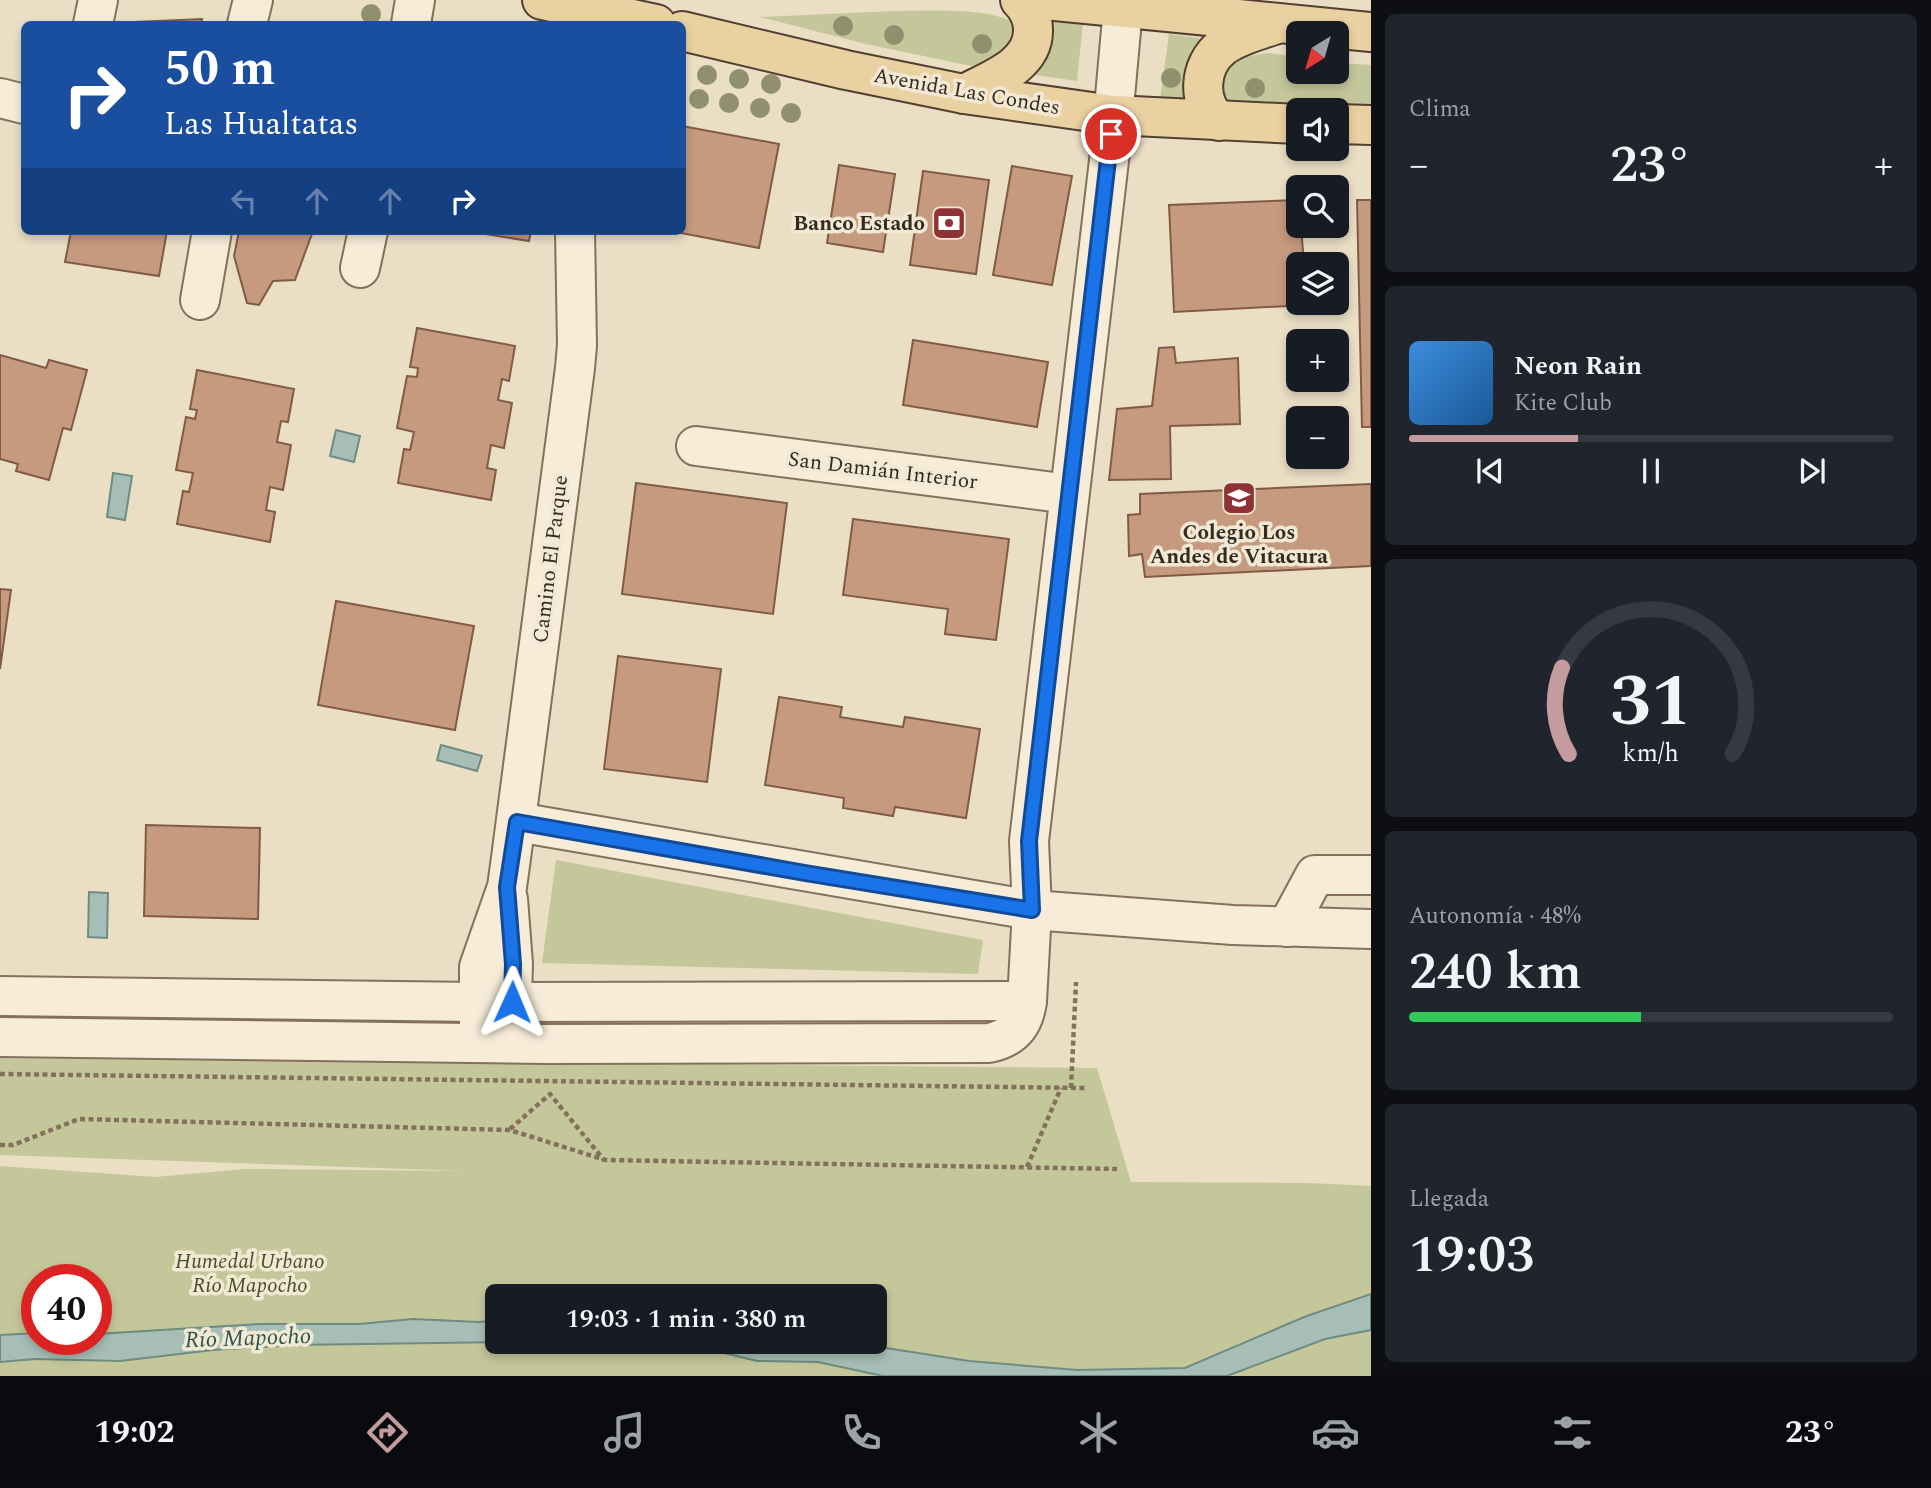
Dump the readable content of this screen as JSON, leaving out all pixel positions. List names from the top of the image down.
{
  "streets": {
    "main road": ["Avenida Las Condes"],
    "street": ["San Damián Interior", "Camino El Parque"]
  },
  "water": ["Río Mapocho"],
  "parks": ["Humedal Urbano Río Mapocho"],
  "places": {
    "bank": ["Banco Estado"],
    "school or university": ["Colegio Los Andes de Vitacura"]
  },
  "north": "bottom left",
  "page": {
    "tile": [
      "Clima",
      ["Autonomía · 48%", "240 km"],
      ["Llegada", "19:03"]
    ],
    "map_buttons": ["+", "−"],
    "turn": ["50 m", "Las Hualtatas"],
    "heat": ["−", "23°", "+"],
    "song": ["Neon Rain", "Kite Club"],
    "limit": "40",
    "trip": "19:03 · 1 min · 380 m",
    "tabs": ["19:02", "23°"],
    "gauge": ["31", "km/h"]
  }
}
